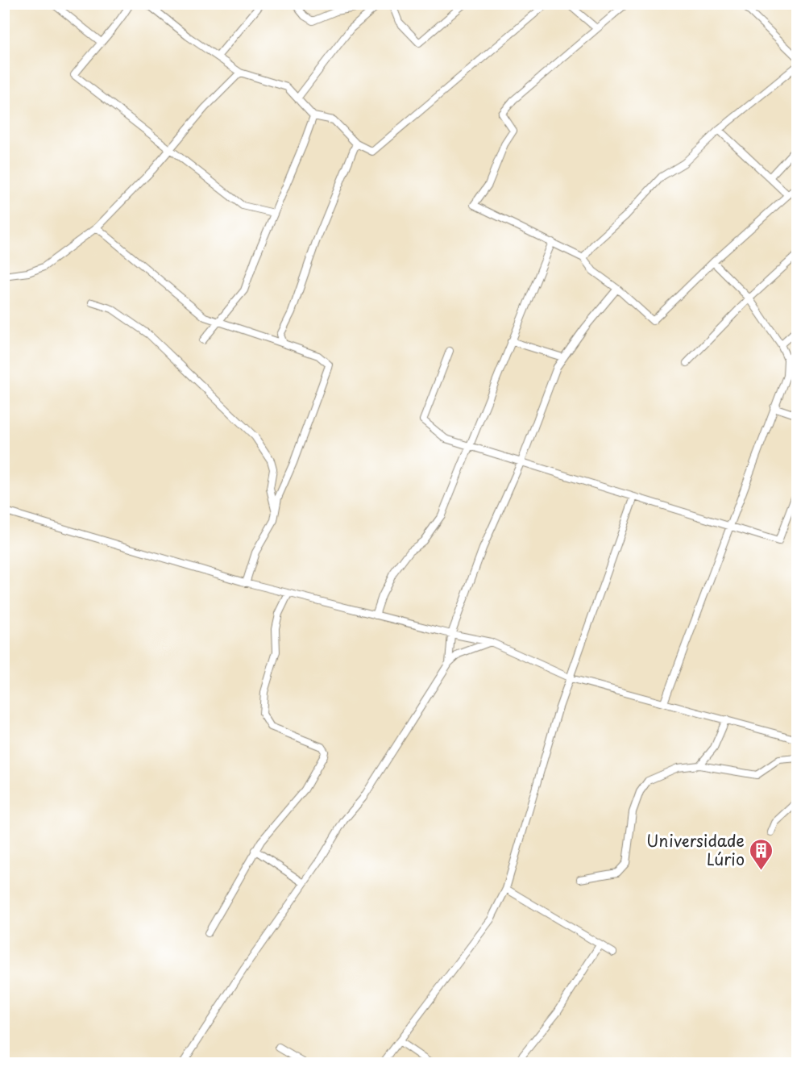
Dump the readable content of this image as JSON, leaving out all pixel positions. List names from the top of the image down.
{
  "places": {
    "building": ["Universidade Lúrio"]
  }
}
